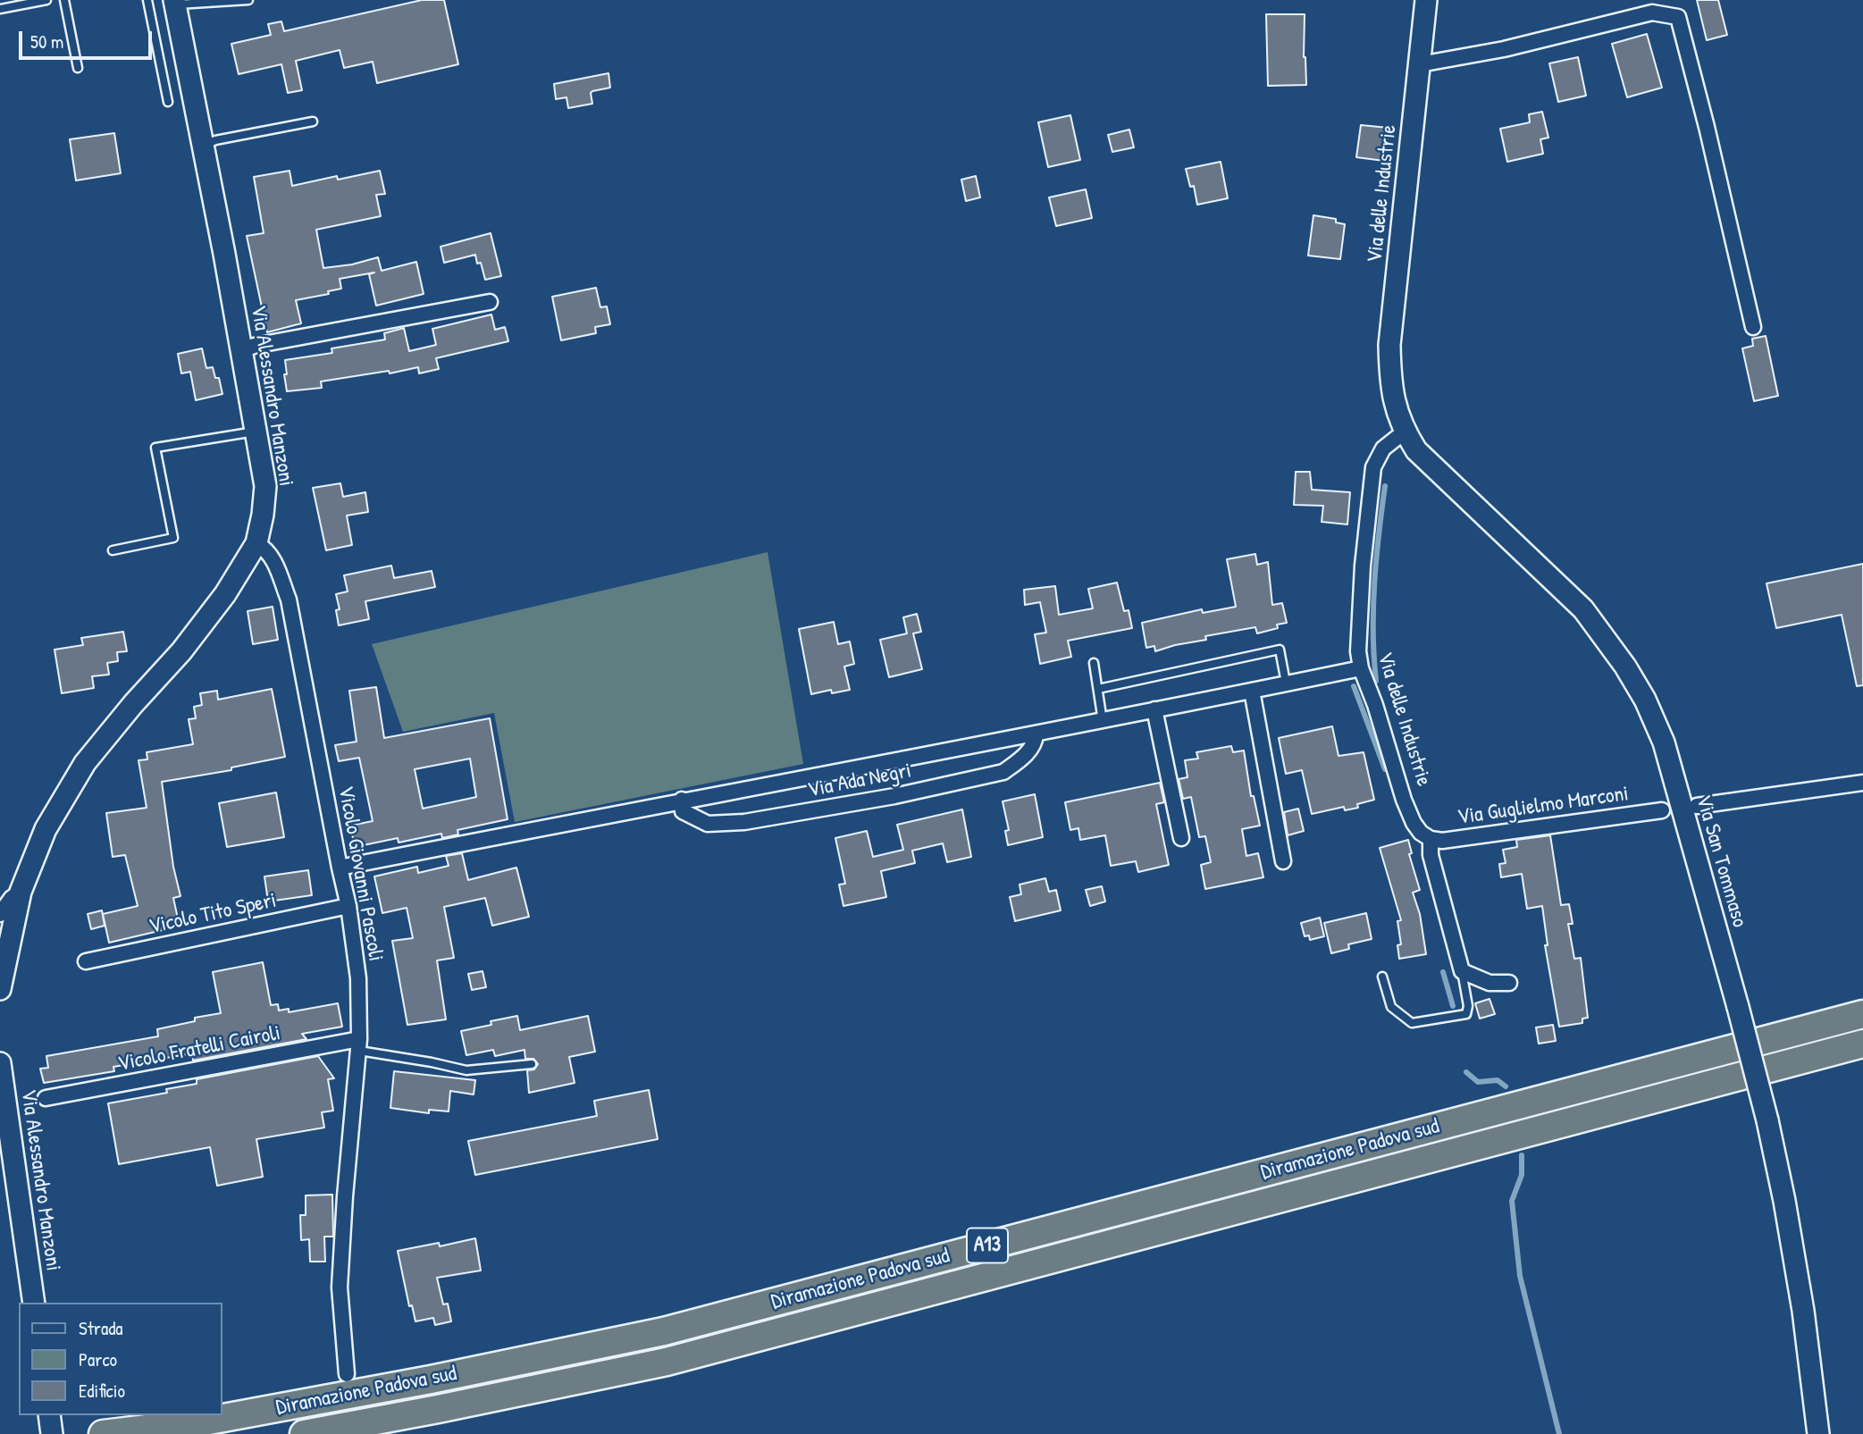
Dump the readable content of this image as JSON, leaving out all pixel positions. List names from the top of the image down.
{
  "streets": {
    "highway": ["Diramazione Padova sud", "A13"],
    "street": [
      "Via delle Industrie",
      "Via Alessandro Manzoni",
      "Via Ada Negri",
      "Via Guglielmo Marconi",
      "Via San Tommaso",
      "Vicolo Giovanni Pascoli",
      "Vicolo Tito Speri",
      "Vicolo Fratelli Cairoli"
    ]
  },
  "crossings": [
    ["Via delle Industrie", "Via Ada Negri"],
    ["Via delle Industrie", "Via Guglielmo Marconi"],
    ["Via delle Industrie", "Via San Tommaso"],
    ["Via Alessandro Manzoni", "Vicolo Giovanni Pascoli"],
    ["Via Ada Negri", "Vicolo Giovanni Pascoli"],
    ["Vicolo Giovanni Pascoli", "Vicolo Tito Speri"],
    ["Vicolo Giovanni Pascoli", "Vicolo Fratelli Cairoli"]
  ],
  "legend": ["Strada", "Parco", "Edificio"],
  "scale_bar": "50 m"
}
